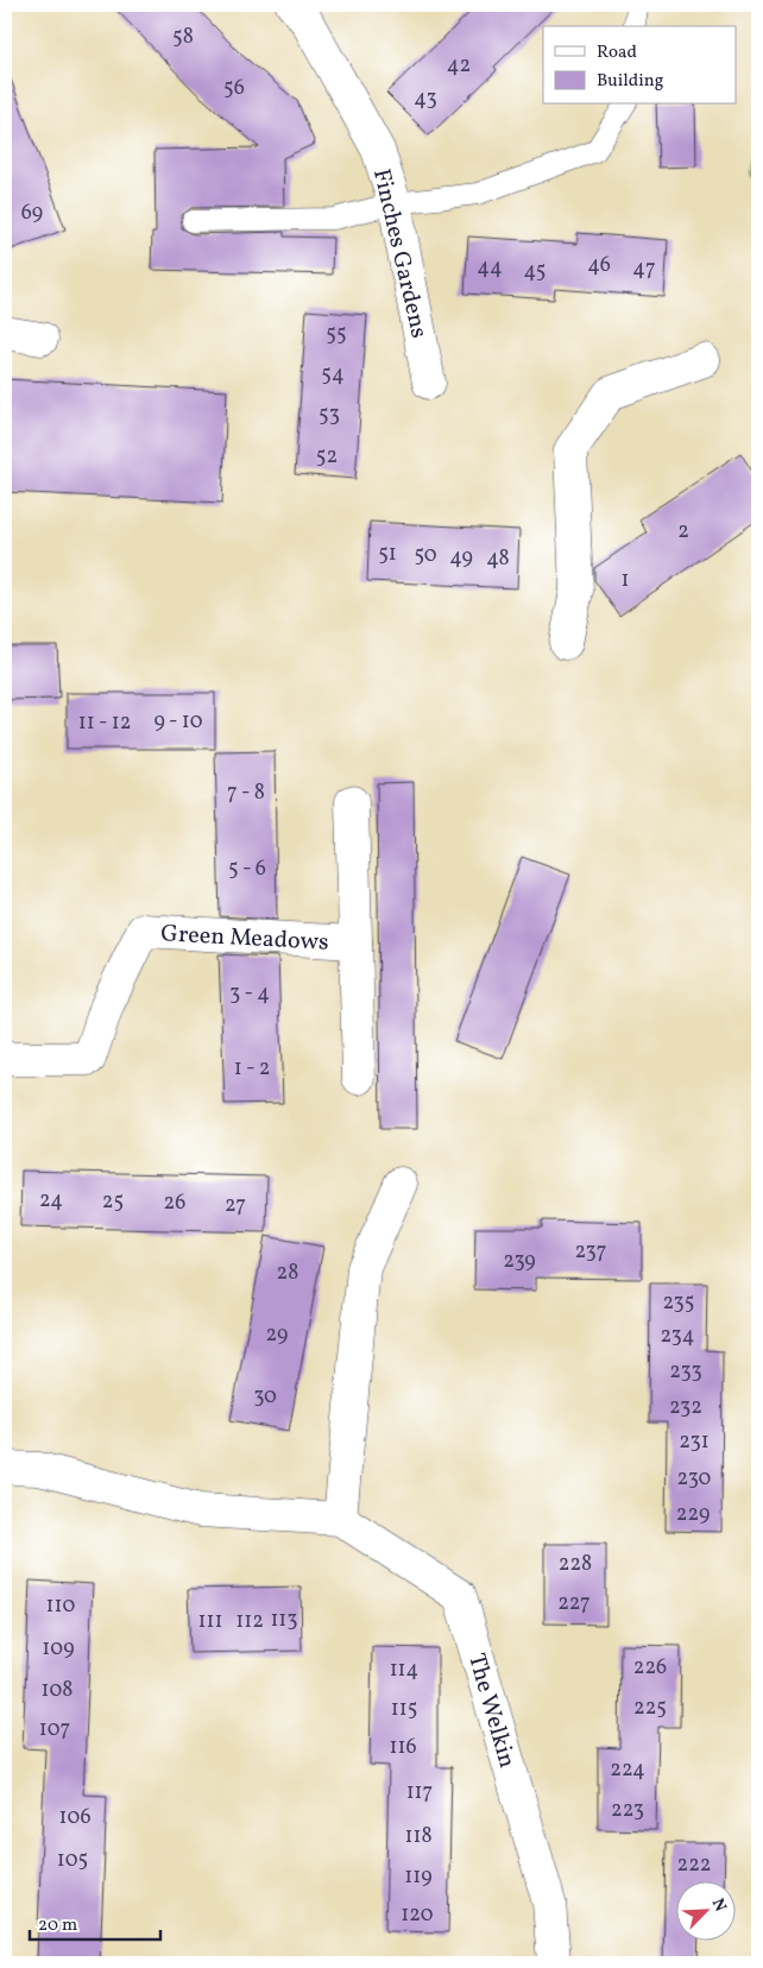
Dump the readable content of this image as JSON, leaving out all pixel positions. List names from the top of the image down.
{
  "streets": {
    "street": ["Finches Gardens", "Green Meadows", "The Welkin"]
  },
  "house_numbers": [
    "58",
    "42",
    "56",
    "43",
    "69",
    "46",
    "44",
    "47",
    "45",
    "55",
    "54",
    "53",
    "52",
    "2",
    "51",
    "50",
    "49",
    "48",
    "1",
    "9 - 10",
    "11 - 12",
    "7 - 8",
    "5 - 6",
    "3 - 4",
    "1 - 2",
    "24",
    "25",
    "26",
    "27",
    "237",
    "239",
    "28",
    "235",
    "29",
    "234",
    "233",
    "30",
    "232",
    "231",
    "230",
    "229",
    "228",
    "227",
    "110",
    "113",
    "111",
    "112",
    "109",
    "226",
    "114",
    "108",
    "225",
    "115",
    "107",
    "116",
    "224",
    "117",
    "223",
    "106",
    "118",
    "105",
    "222",
    "119",
    "120"
  ],
  "legend": ["Road", "Building"],
  "scale_bar": "20 m",
  "north": "top right"
}
